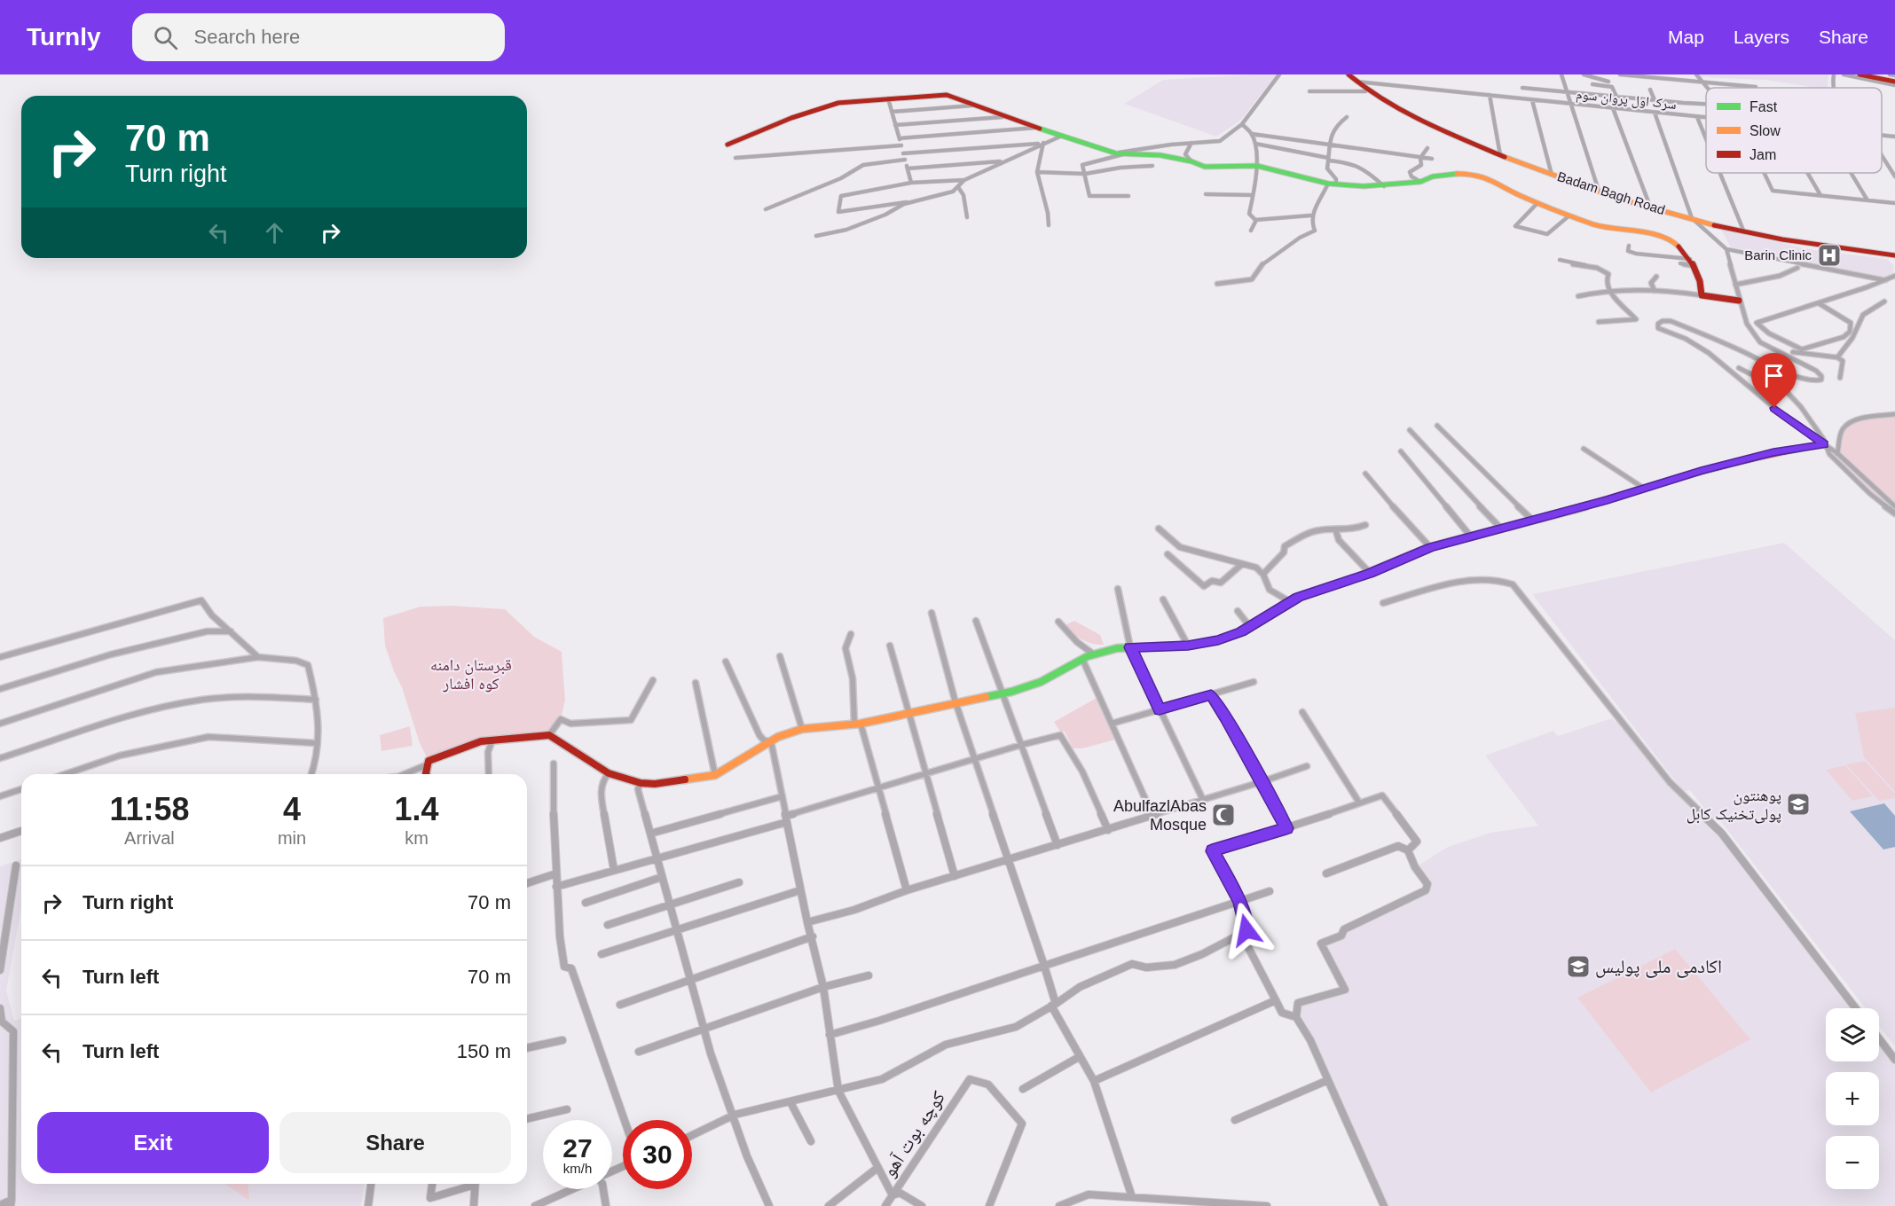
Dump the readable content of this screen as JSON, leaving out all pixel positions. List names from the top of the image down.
{
  "streets": {
    "main road": ["Badam Bagh Road"],
    "street": ["سرک اول پروان سوم", "کوچه بوت آهو"]
  },
  "crossings": [
    ["سرک اول پروان سوم", "Badam Bagh Road"]
  ],
  "parks": ["قبرستان دامنه کوه افشار"],
  "places": {
    "hospital": ["Barin Clinic"],
    "school or university": ["پوهنتون پولی‌تخنیک کابل", "اکادمی ملی پولیس"],
    "mosque": ["AbulfazlAbas Mosque"]
  },
  "legend": ["Fast", "Slow", "Jam"],
  "page": {
    "header": "Turnly",
    "search": "Search here",
    "nav": ["Map", "Layers", "Share"],
    "turn": ["70 m", "Turn right"],
    "eta": [
      "11:58",
      "Arrival",
      "4",
      "min",
      "1.4",
      "km"
    ],
    "list": [
      {
        "name": "Turn right",
        "value": "70 m"
      },
      {
        "name": "Turn left",
        "value": "70 m"
      },
      {
        "name": "Turn left",
        "value": "150 m"
      }
    ],
    "map_buttons": ["+", "−"],
    "buttons": ["Exit", "Share"],
    "speed": "27 km/h",
    "limit": "30"
  }
}
